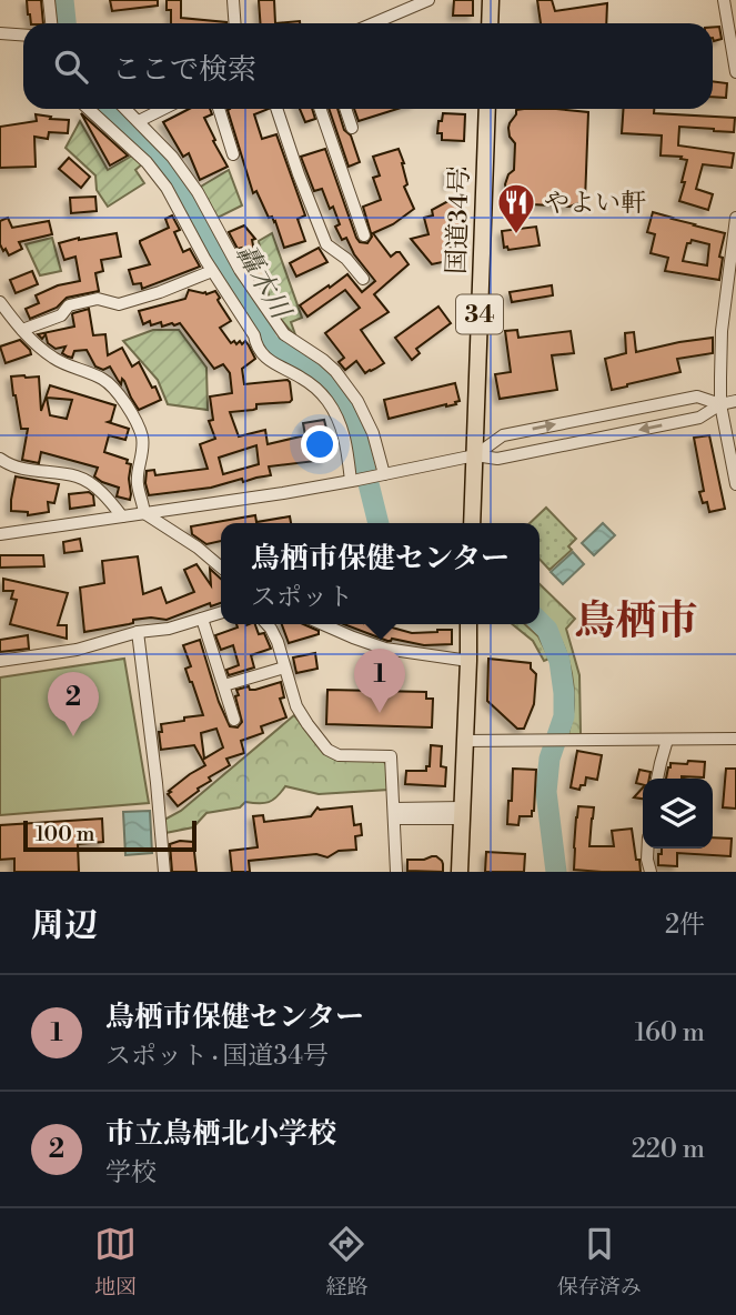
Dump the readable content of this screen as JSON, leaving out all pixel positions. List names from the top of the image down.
{
  "streets": {
    "highway": ["国道34号", "34"]
  },
  "districts": ["鳥栖市"],
  "water": ["轟木川"],
  "places": {
    "restaurant": ["やよい軒"]
  },
  "scale_bar": "100 m",
  "page": {
    "search": "ここで検索",
    "popup": ["鳥栖市保健センター", "スポット"],
    "pins": ["1", "2"],
    "scale": "100 m",
    "heading": ["周辺", "2件"],
    "list": [
      {
        "mark": "1",
        "name": "鳥栖市保健センター",
        "note": "スポット · 国道34号",
        "value": "160 m"
      },
      {
        "mark": "2",
        "name": "市立鳥栖北小学校",
        "note": "学校",
        "value": "220 m"
      }
    ],
    "nav": ["地図", "経路", "保存済み"]
  }
}
